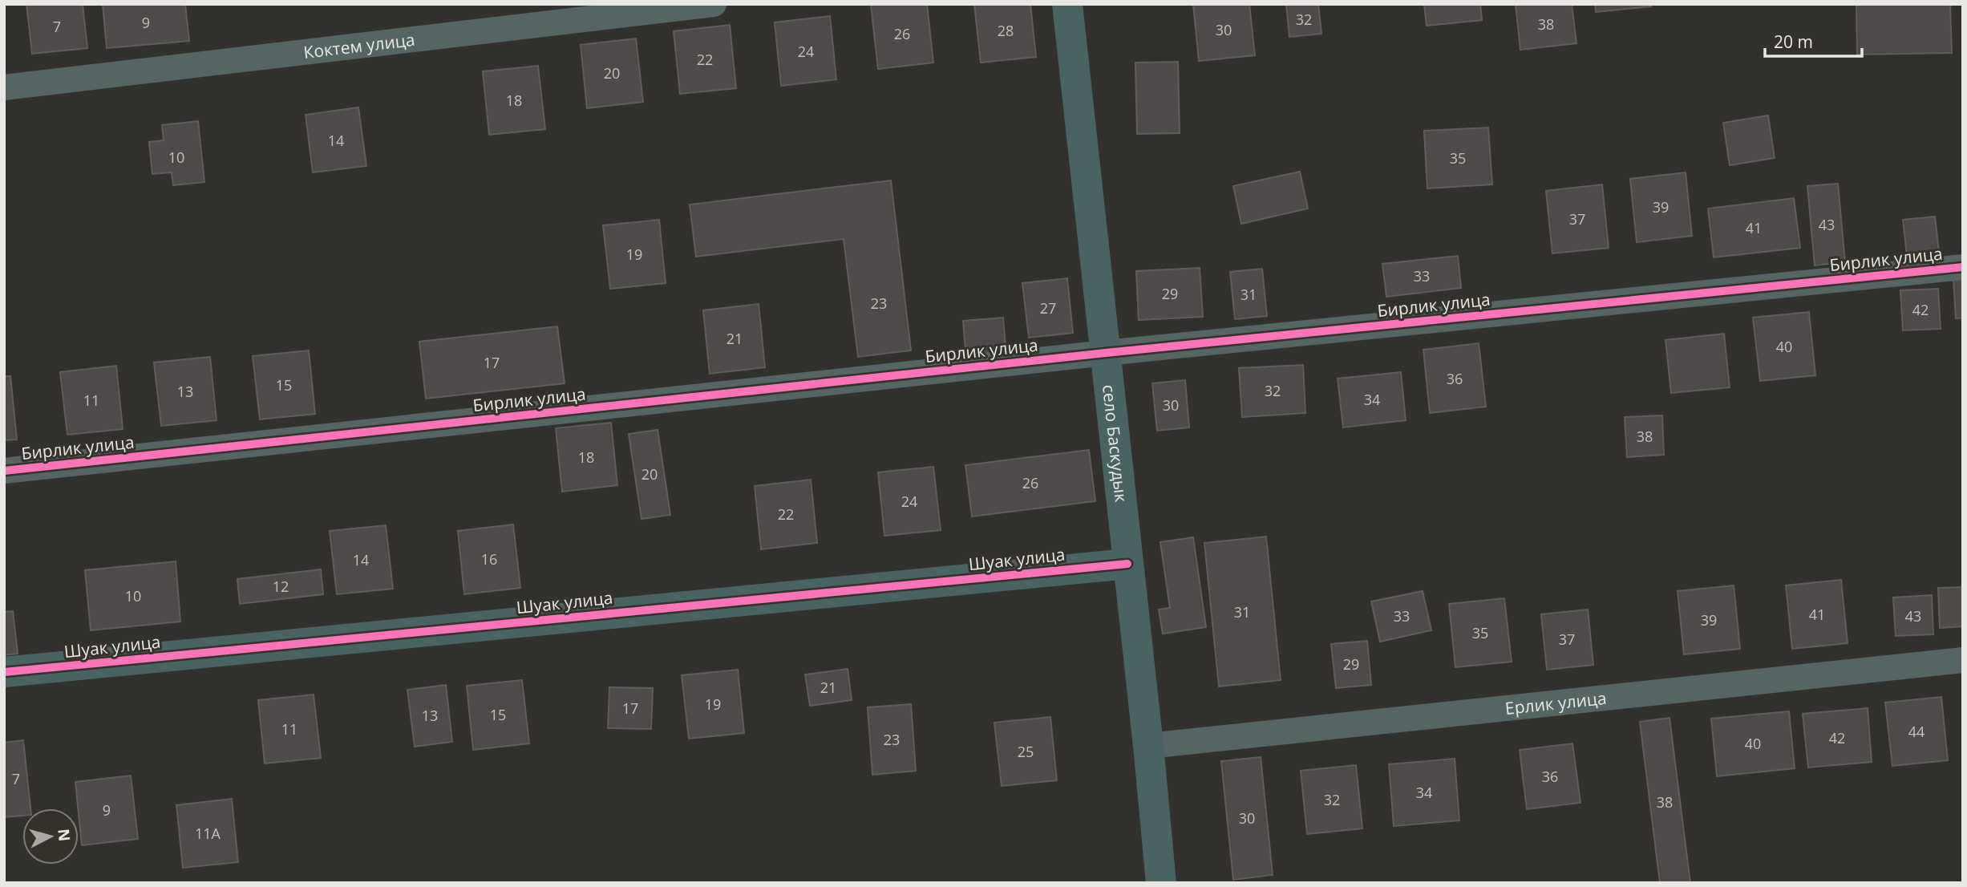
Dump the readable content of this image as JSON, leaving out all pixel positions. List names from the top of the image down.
{
  "streets": {
    "street": [
      "Коктем улица",
      "Бирлик улица",
      "село Баскудык",
      "Шуак улица",
      "Ерлик улица"
    ]
  },
  "crossings": [
    ["Бирлик улица", "село Баскудык"],
    ["село Баскудык", "Шуак улица"],
    ["село Баскудык", "Ерлик улица"]
  ],
  "house_numbers": [
    "32",
    "9",
    "38",
    "7",
    "30",
    "28",
    "26",
    "24",
    "22",
    "20",
    "18",
    "14",
    "10",
    "35",
    "39",
    "37",
    "43",
    "41",
    "19",
    "33",
    "29",
    "31",
    "23",
    "27",
    "42",
    "21",
    "40",
    "17",
    "36",
    "15",
    "32",
    "13",
    "34",
    "11",
    "30",
    "38",
    "18",
    "20",
    "26",
    "24",
    "22",
    "16",
    "14",
    "12",
    "10",
    "31",
    "41",
    "33",
    "43",
    "39",
    "35",
    "37",
    "29",
    "21",
    "19",
    "17",
    "15",
    "13",
    "11",
    "44",
    "42",
    "23",
    "40",
    "25",
    "36",
    "7",
    "34",
    "32",
    "38",
    "9",
    "30",
    "11А"
  ],
  "scale_bar": "20 m",
  "north": "right"
}
